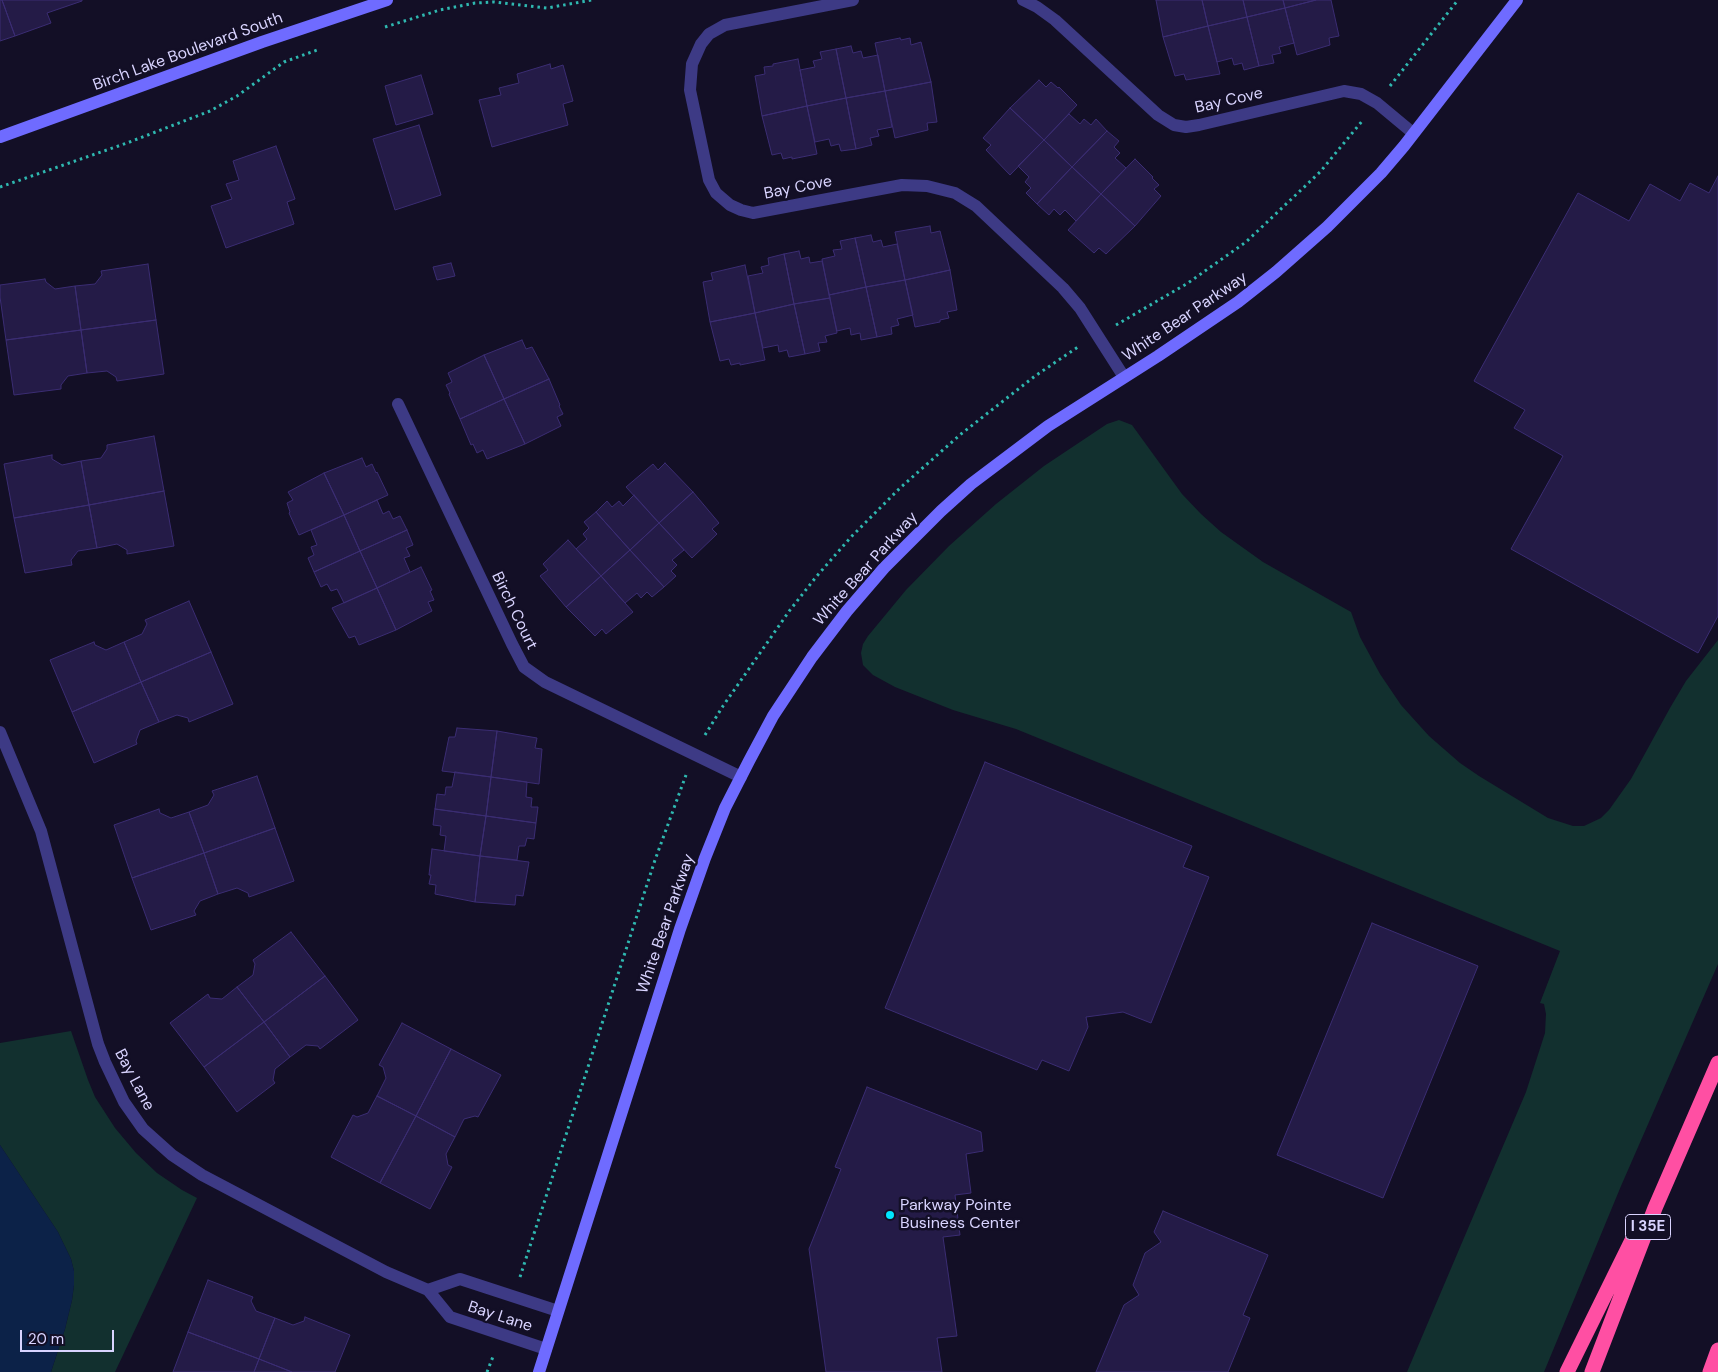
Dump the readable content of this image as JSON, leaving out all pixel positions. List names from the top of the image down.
{
  "streets": {
    "highway": ["I 35E"],
    "street": [
      "Birch Lake Boulevard South",
      "Bay Cove",
      "White Bear Parkway",
      "Birch Court",
      "Bay Lane"
    ]
  },
  "crossings": [
    ["Bay Cove", "White Bear Parkway"],
    ["White Bear Parkway", "Birch Court"],
    ["White Bear Parkway", "Bay Lane"]
  ],
  "places": ["Parkway Pointe Business Center"],
  "scale_bar": "20 m"
}
